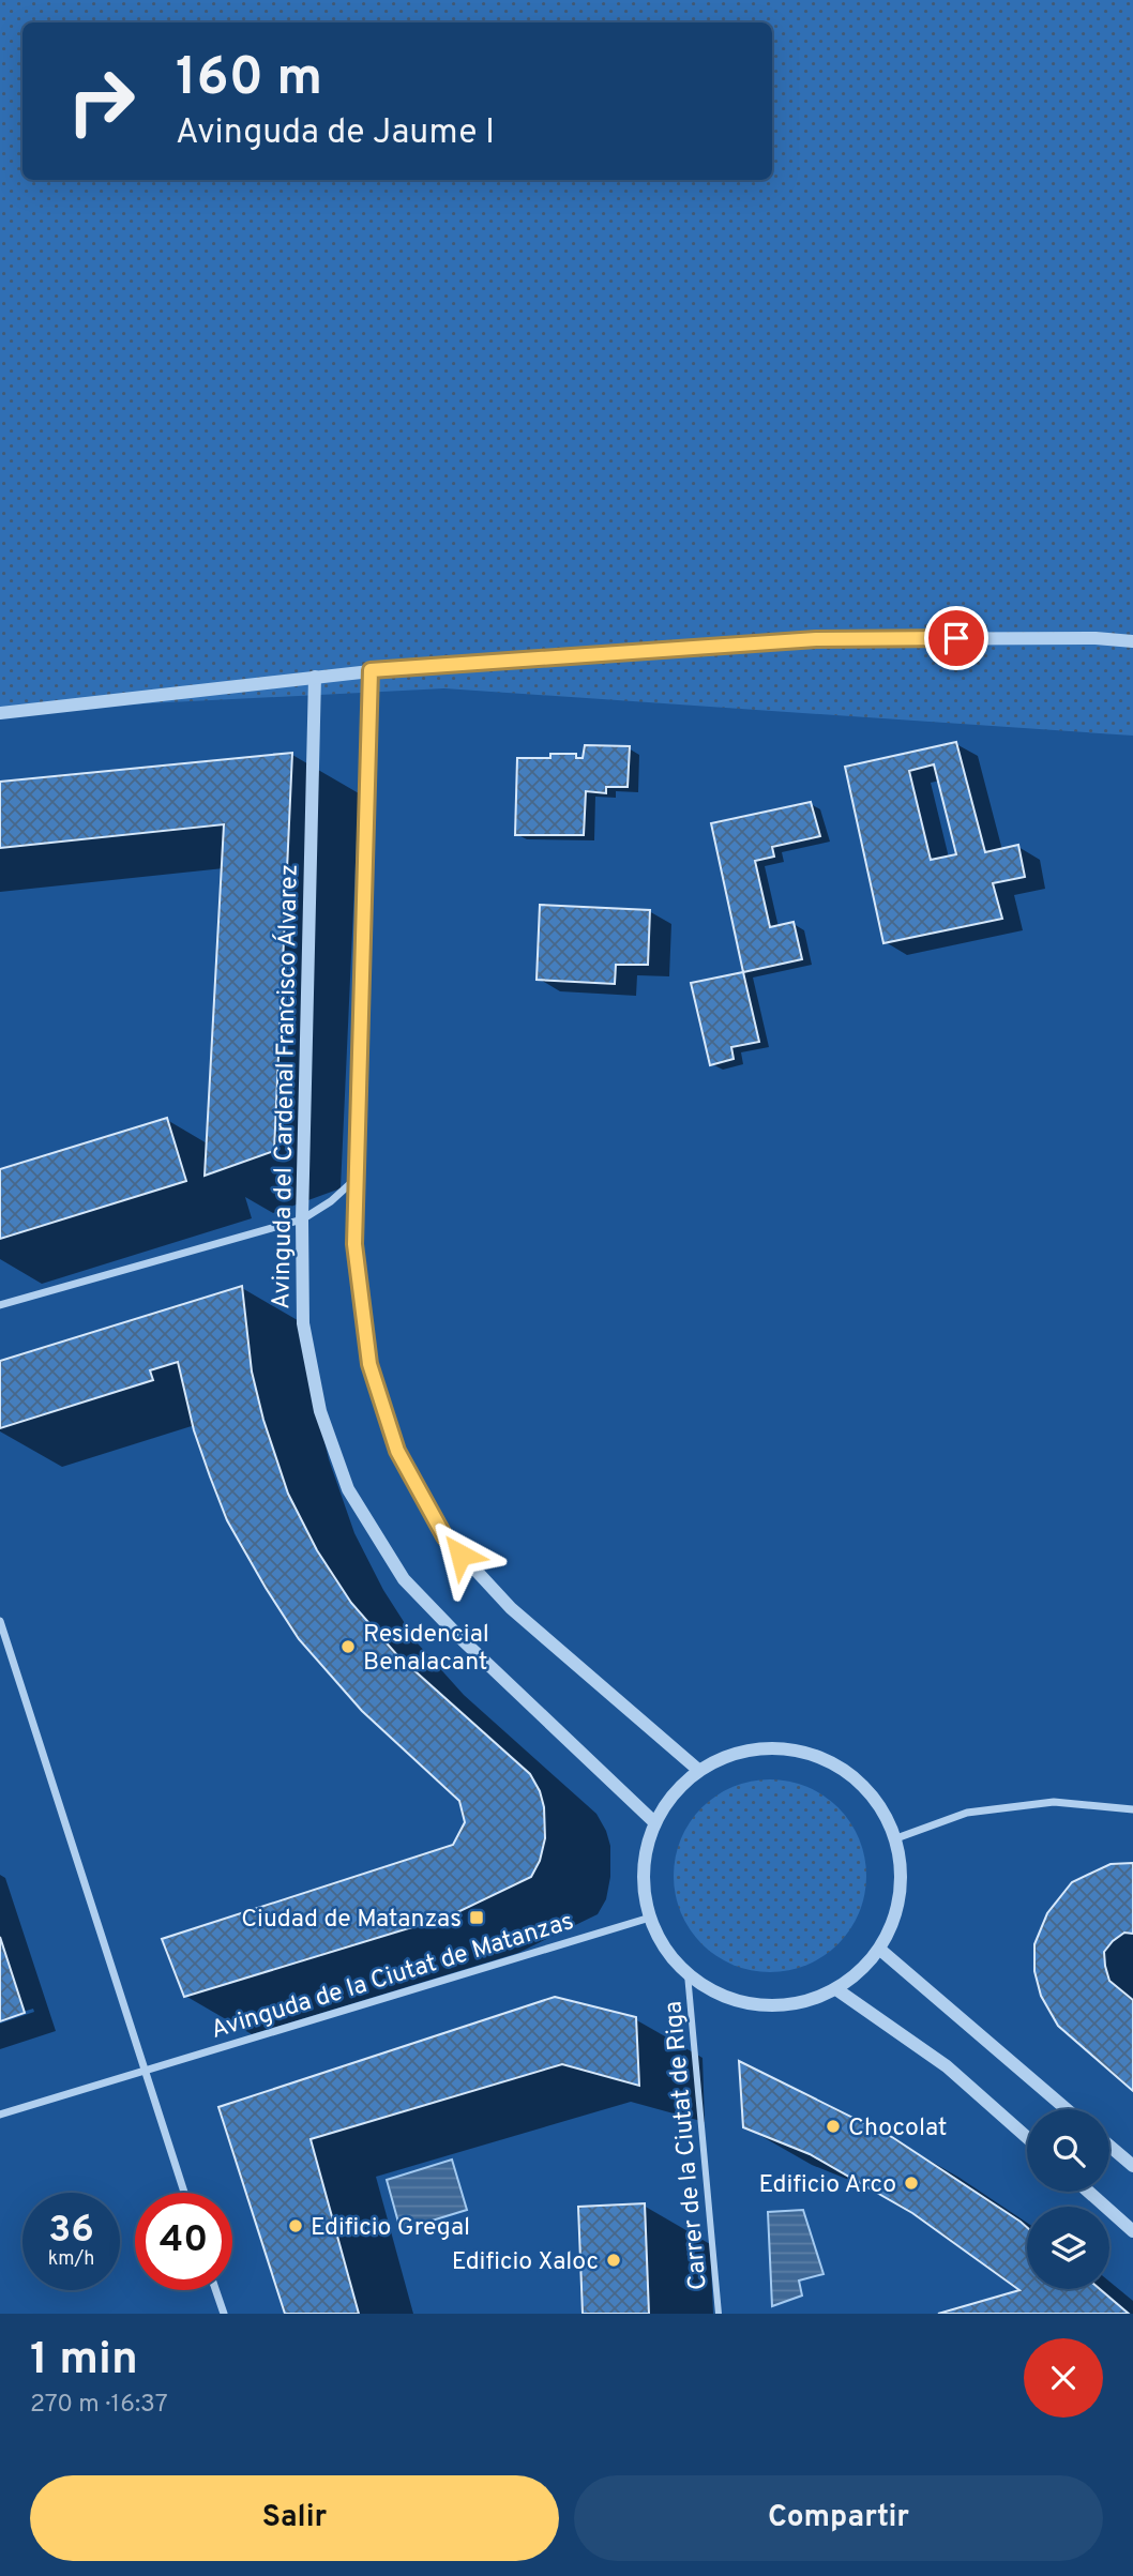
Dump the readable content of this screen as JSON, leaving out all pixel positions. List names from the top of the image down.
{
  "streets": {
    "street": ["Avinguda del Cardenal Francisco Álvarez", "Avinguda de la Ciutat de Matanzas", "Carrer de la Ciutat de Riga"]
  },
  "crossings": [
    ["Avinguda del Cardenal Francisco Álvarez", "Avinguda de la Ciutat de Matanzas"],
    ["Avinguda del Cardenal Francisco Álvarez", "Carrer de la Ciutat de Riga"],
    ["Avinguda de la Ciutat de Matanzas", "Carrer de la Ciutat de Riga"]
  ],
  "places": {
    "other": [
      "Residencial Benalacant",
      "Chocolat",
      "Edificio Arco",
      "Edificio Gregal",
      "Edificio Xaloc"
    ],
    "transit": ["Ciudad de Matanzas"]
  },
  "page": {
    "turn": ["160 m", "Avinguda de Jaume I"],
    "speed": "36 km/h",
    "limit": "40",
    "heading": ["1 min", "270 m · 16:37"],
    "buttons": ["Salir", "Compartir"]
  }
}
